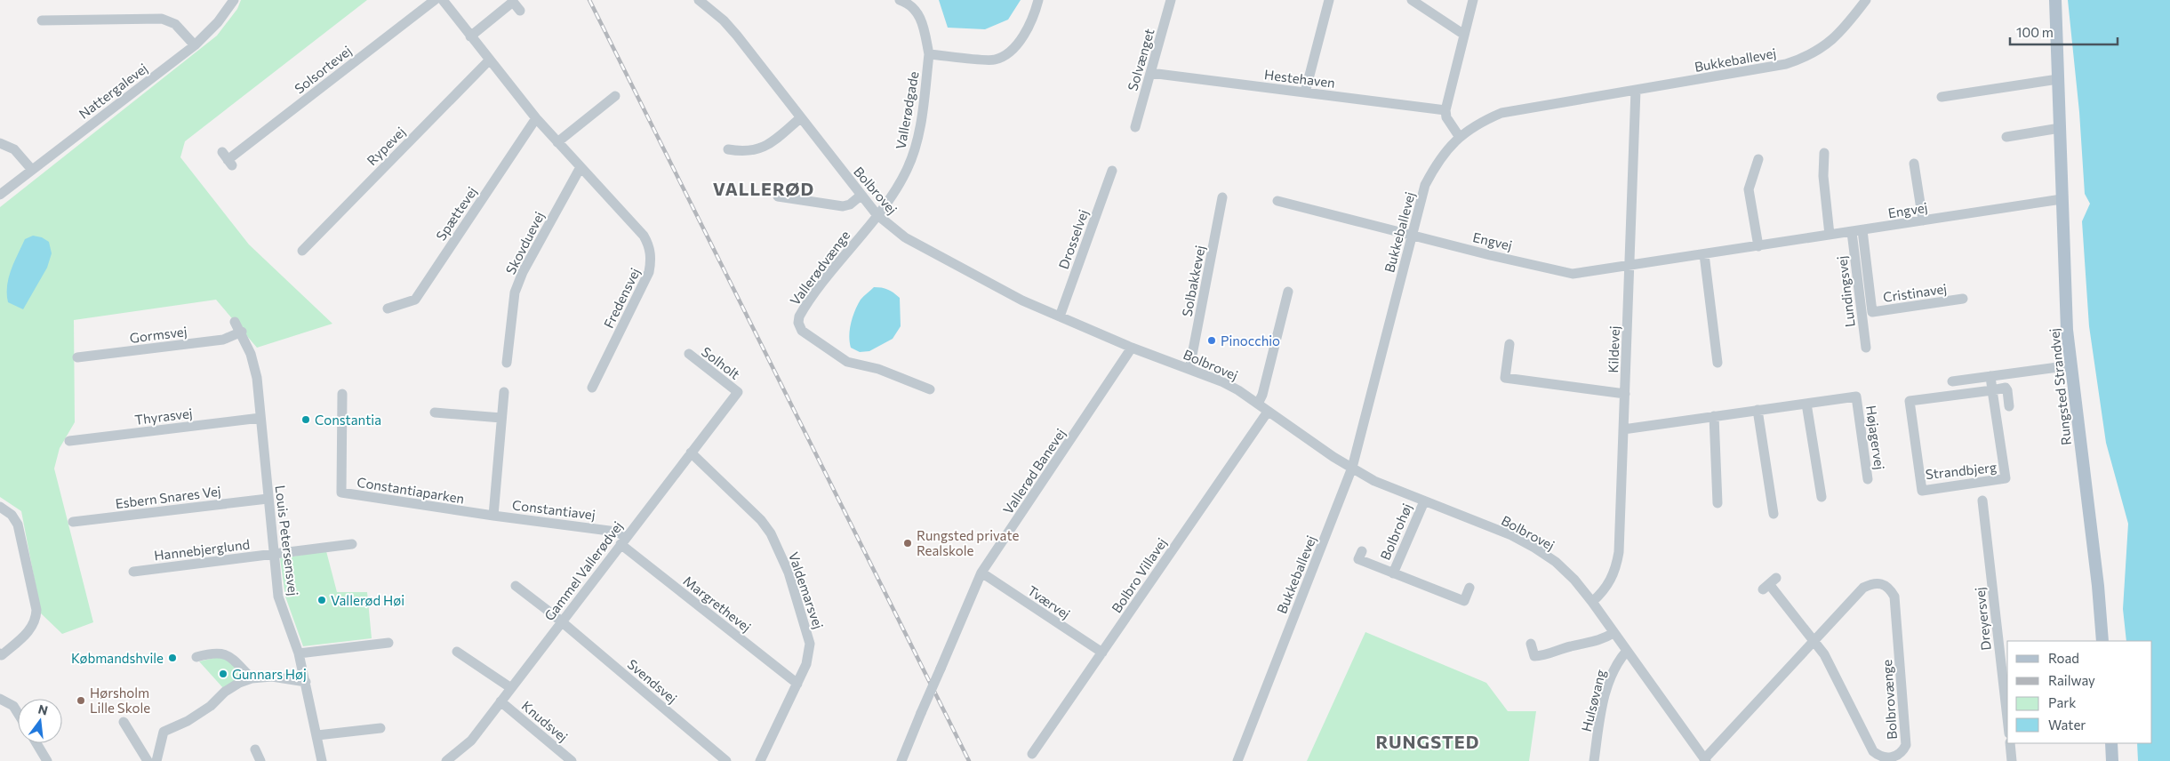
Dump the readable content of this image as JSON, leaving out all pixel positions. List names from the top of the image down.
{
  "streets": {
    "main road": ["Rungsted Strandvej"],
    "street": [
      "Solvænget",
      "Bukkeballevej",
      "Solsortevej",
      "Hestehaven",
      "Nattergalevej",
      "Vallerødgade",
      "Rypevej",
      "Bolbrovej",
      "Engvej",
      "Spættevej",
      "Drosselvej",
      "Skovduevej",
      "Vallerødvænge",
      "Solbakkevej",
      "Lundingsvej",
      "Cristinavej",
      "Fredensvej",
      "Gormsvej",
      "Kildevej",
      "Solholt",
      "Thyrasvej",
      "Højagervej",
      "Strandbjerg",
      "Vallerød Banevej",
      "Constantiaparken",
      "Esbern Snares Vej",
      "Constantiavej",
      "Bolbrohøj",
      "Louis Petersensvej",
      "Hannebjerglund",
      "Gammel Vallerødvej",
      "Bolbro Villavej",
      "Valdemarsvej",
      "Tværvej",
      "Margrethevej",
      "Dreyersvej",
      "Svendsvej",
      "Bolbrovænge",
      "Hulsøvang",
      "Knudsvej"
    ]
  },
  "crossings": [
    ["Solvænget", "Hestehaven"],
    ["Bukkeballevej", "Bolbrovej"],
    ["Bukkeballevej", "Engvej"],
    ["Bukkeballevej", "Kildevej"],
    ["Vallerødgade", "Bolbrovej"],
    ["Vallerødgade", "Vallerødvænge"],
    ["Rypevej", "Fredensvej"],
    ["Bolbrovej", "Drosselvej"],
    ["Bolbrovej", "Vallerødvænge"],
    ["Bolbrovej", "Solbakkevej"],
    ["Bolbrovej", "Kildevej"],
    ["Bolbrovej", "Vallerød Banevej"],
    ["Bolbrovej", "Bolbrohøj"],
    ["Bolbrovej", "Bolbro Villavej"],
    ["Bolbrovej", "Bolbrovænge"],
    ["Bolbrovej", "Hulsøvang"],
    ["Engvej", "Lundingsvej"],
    ["Engvej", "Cristinavej"],
    ["Engvej", "Kildevej"],
    ["Engvej", "Rungsted Strandvej"],
    ["Spættevej", "Fredensvej"],
    ["Skovduevej", "Fredensvej"],
    ["Gormsvej", "Louis Petersensvej"],
    ["Kildevej", "Højagervej"],
    ["Solholt", "Gammel Vallerødvej"],
    ["Thyrasvej", "Louis Petersensvej"],
    ["Vallerød Banevej", "Tværvej"],
    ["Constantiaparken", "Constantiavej"],
    ["Esbern Snares Vej", "Louis Petersensvej"],
    ["Constantiavej", "Gammel Vallerødvej"],
    ["Constantiavej", "Margrethevej"],
    ["Louis Petersensvej", "Hannebjerglund"],
    ["Gammel Vallerødvej", "Valdemarsvej"],
    ["Gammel Vallerødvej", "Margrethevej"],
    ["Gammel Vallerødvej", "Svendsvej"],
    ["Gammel Vallerødvej", "Knudsvej"],
    ["Bolbro Villavej", "Tværvej"],
    ["Valdemarsvej", "Margrethevej"]
  ],
  "districts": ["VALLERØD", "RUNGSTED"],
  "places": [
    "Pinocchio",
    "Constantia",
    "Rungsted private Realskole",
    "Vallerød Høi",
    "Købmandshvile",
    "Gunnars Høj",
    "Hørsholm Lille Skole"
  ],
  "legend": [
    "Road",
    "Railway",
    "Park",
    "Water"
  ],
  "scale_bar": "100 m",
  "north": "top"
}
